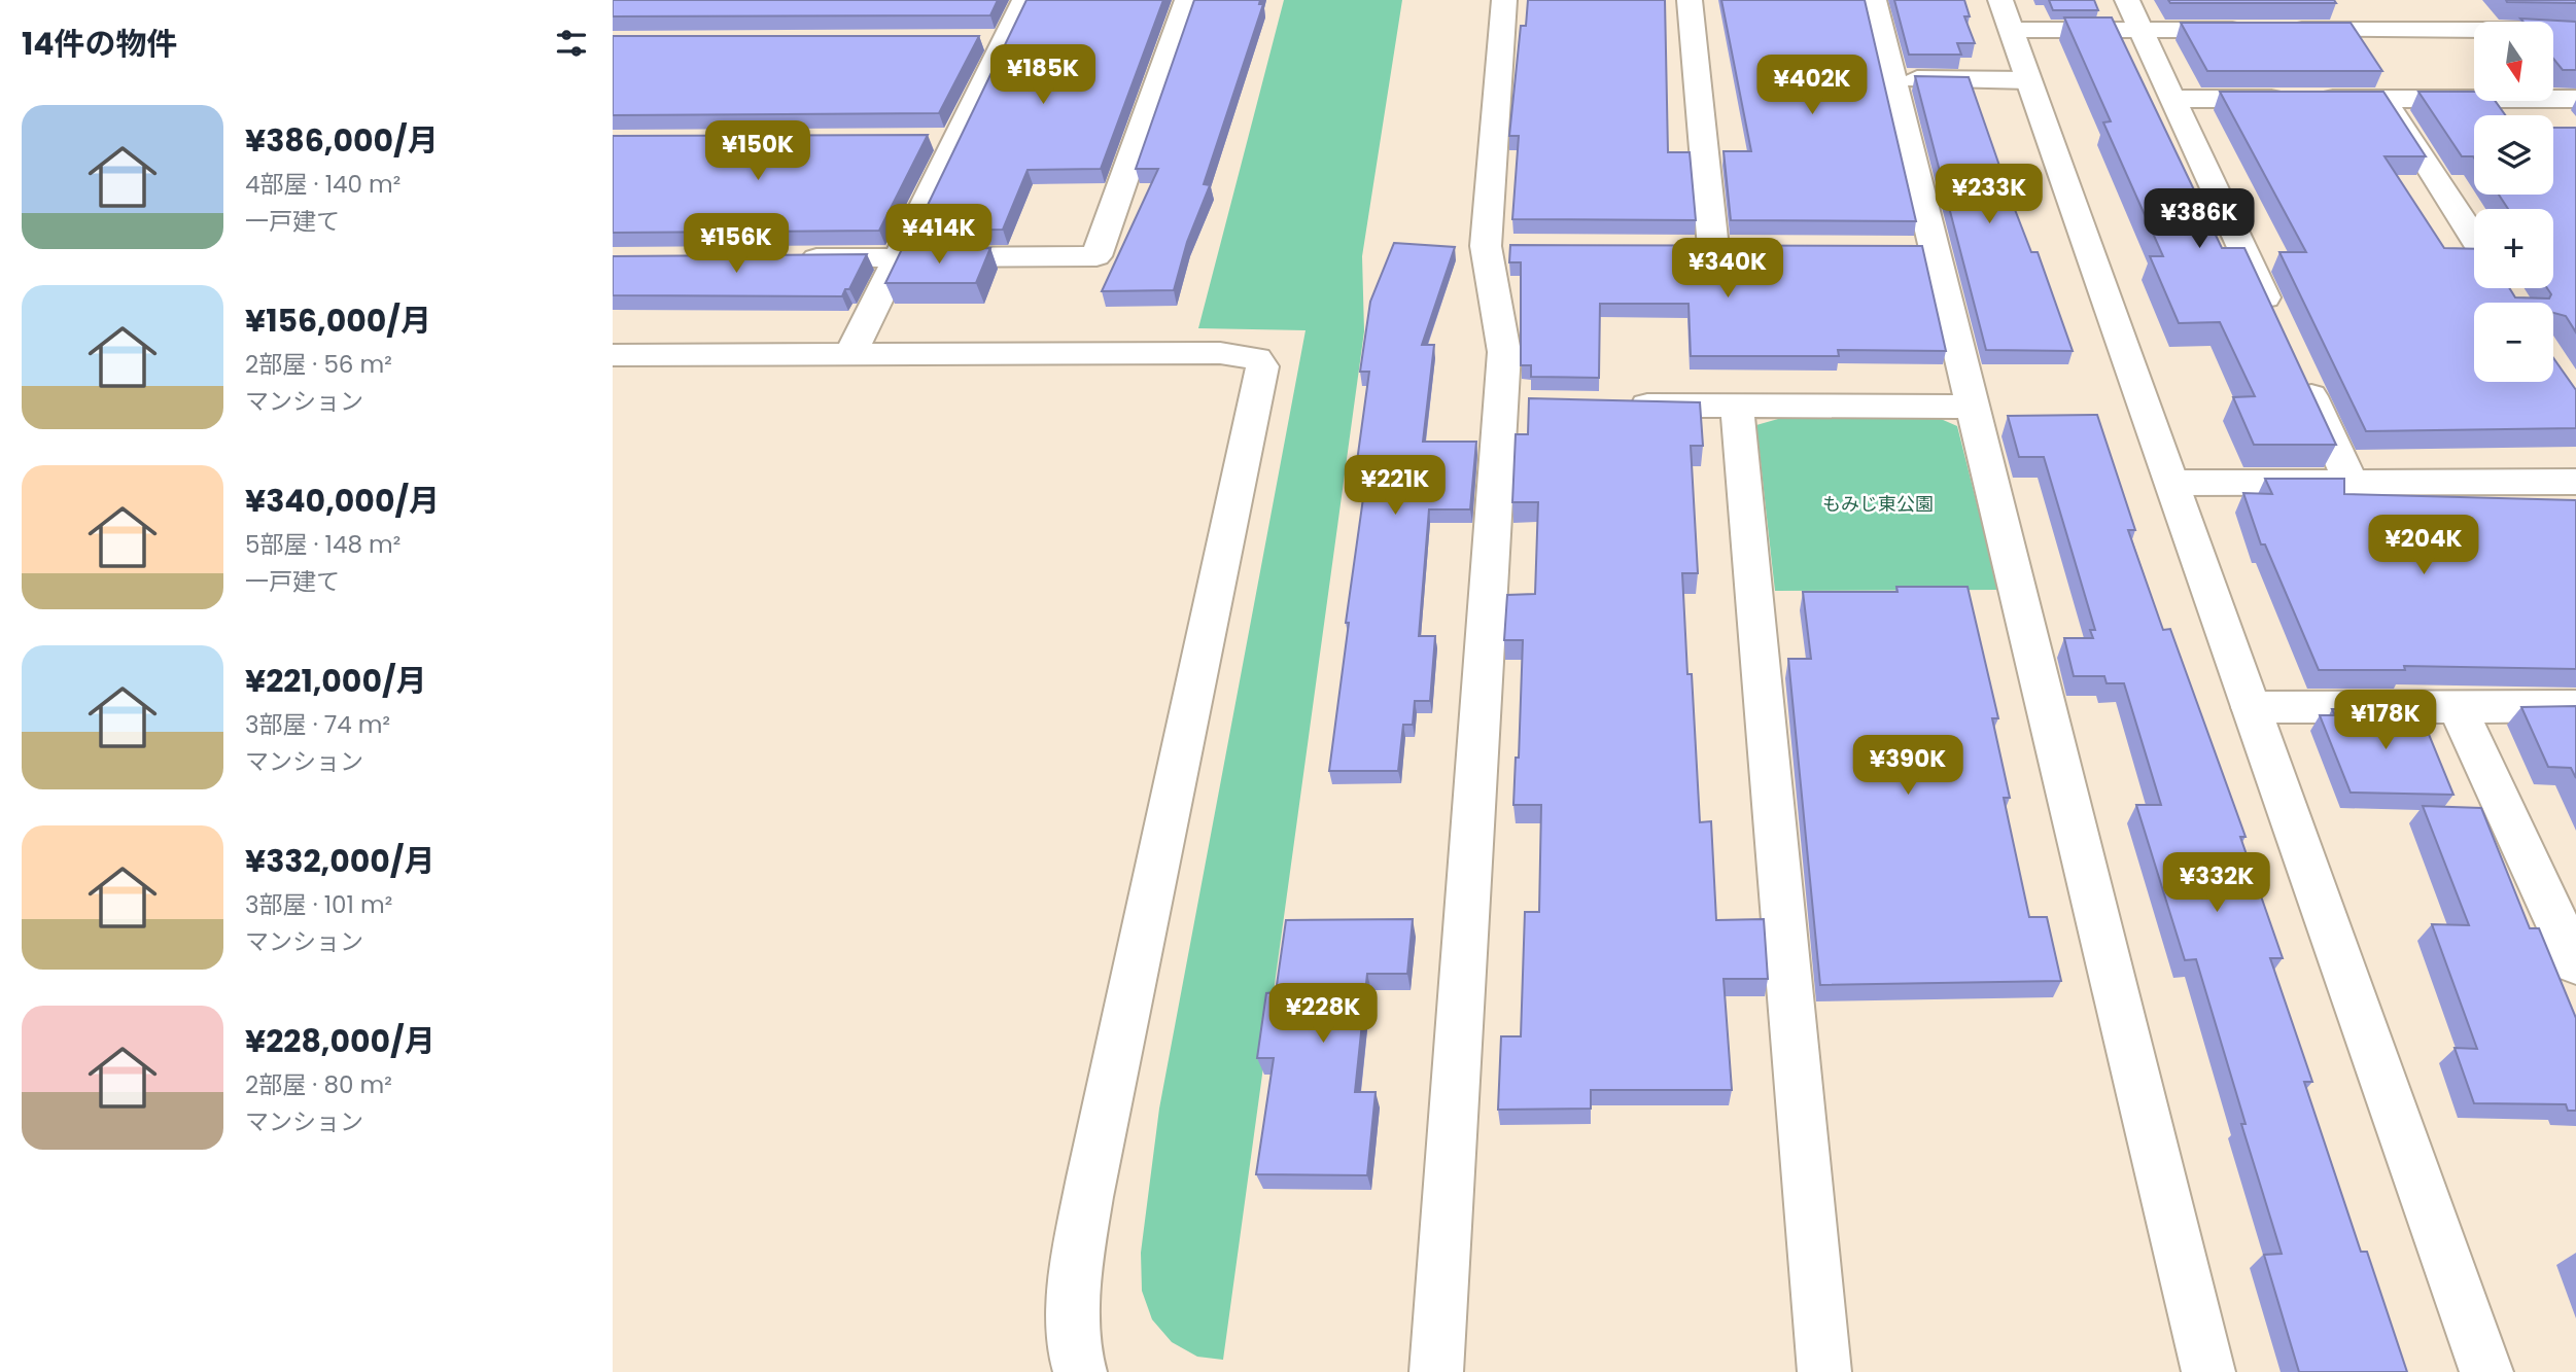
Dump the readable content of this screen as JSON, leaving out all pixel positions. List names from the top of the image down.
{
  "parks": ["もみじ東公園"],
  "north": "bottom",
  "page": {
    "heading": "14件の物件",
    "map_buttons": ["+", "−"],
    "price": [
      "¥185K",
      "¥402K",
      "¥150K",
      "¥233K",
      "¥386K",
      "¥414K",
      "¥156K",
      "¥340K",
      "¥221K",
      "¥204K",
      "¥178K",
      "¥390K",
      "¥332K",
      "¥228K"
    ],
    "list": [
      {
        "name": "¥386,000/月",
        "note": "4部屋 · 140 m² · 一戸建て"
      },
      {
        "name": "¥156,000/月",
        "note": "2部屋 · 56 m² · マンション"
      },
      {
        "name": "¥340,000/月",
        "note": "5部屋 · 148 m² · 一戸建て"
      },
      {
        "name": "¥221,000/月",
        "note": "3部屋 · 74 m² · マンション"
      },
      {
        "name": "¥332,000/月",
        "note": "3部屋 · 101 m² · マンション"
      },
      {
        "name": "¥228,000/月",
        "note": "2部屋 · 80 m² · マンション"
      }
    ]
  }
}
